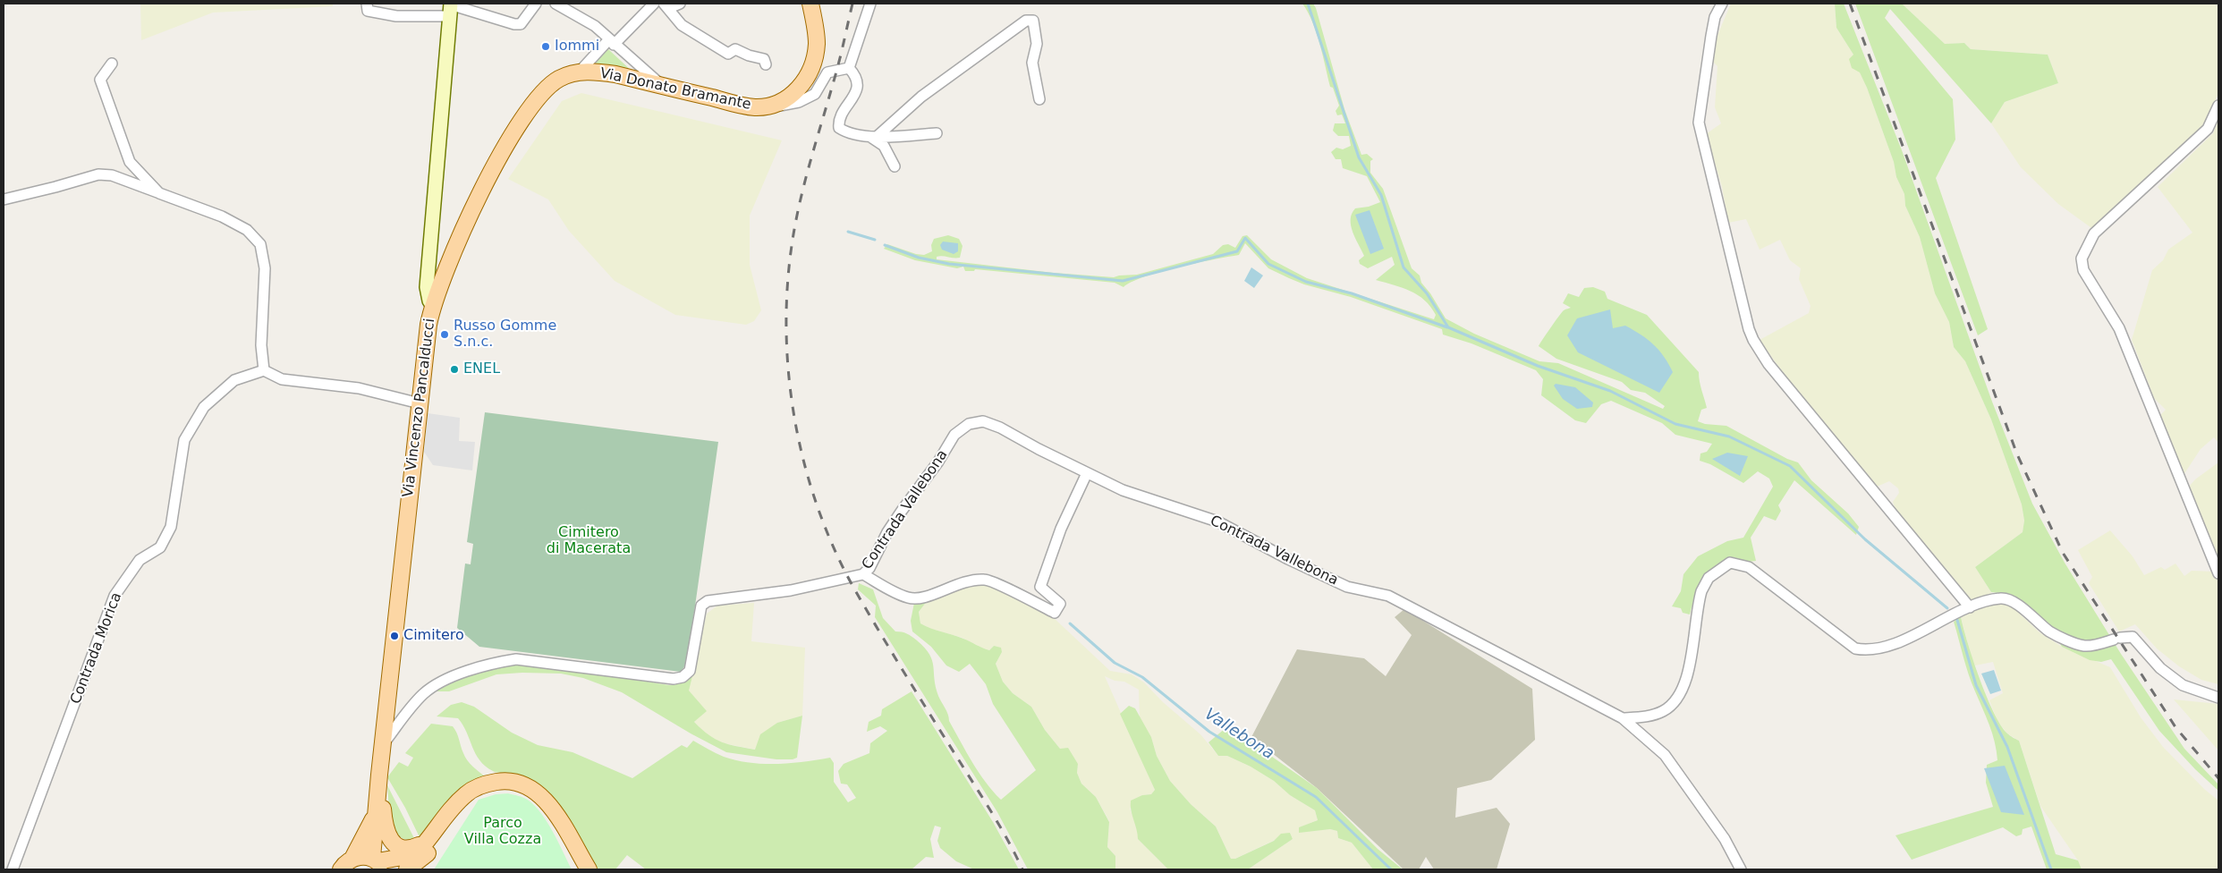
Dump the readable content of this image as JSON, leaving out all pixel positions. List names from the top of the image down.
{
  "streets": {
    "main road": ["Via Donato Bramante", "Via Vincenzo Pancalducci"],
    "street": ["Contrada Vallebona", "Contrada Morica"]
  },
  "crossings": [
    ["Via Donato Bramante", "Via Vincenzo Pancalducci"],
    ["Via Vincenzo Pancalducci", "Contrada Vallebona"]
  ],
  "water": ["Vallebona"],
  "parks": ["Cimitero di Macerata", "Parco Villa Cozza"],
  "places": [
    "Iommi",
    "Russo Gomme S.n.c.",
    "ENEL",
    "Cimitero"
  ]
}
